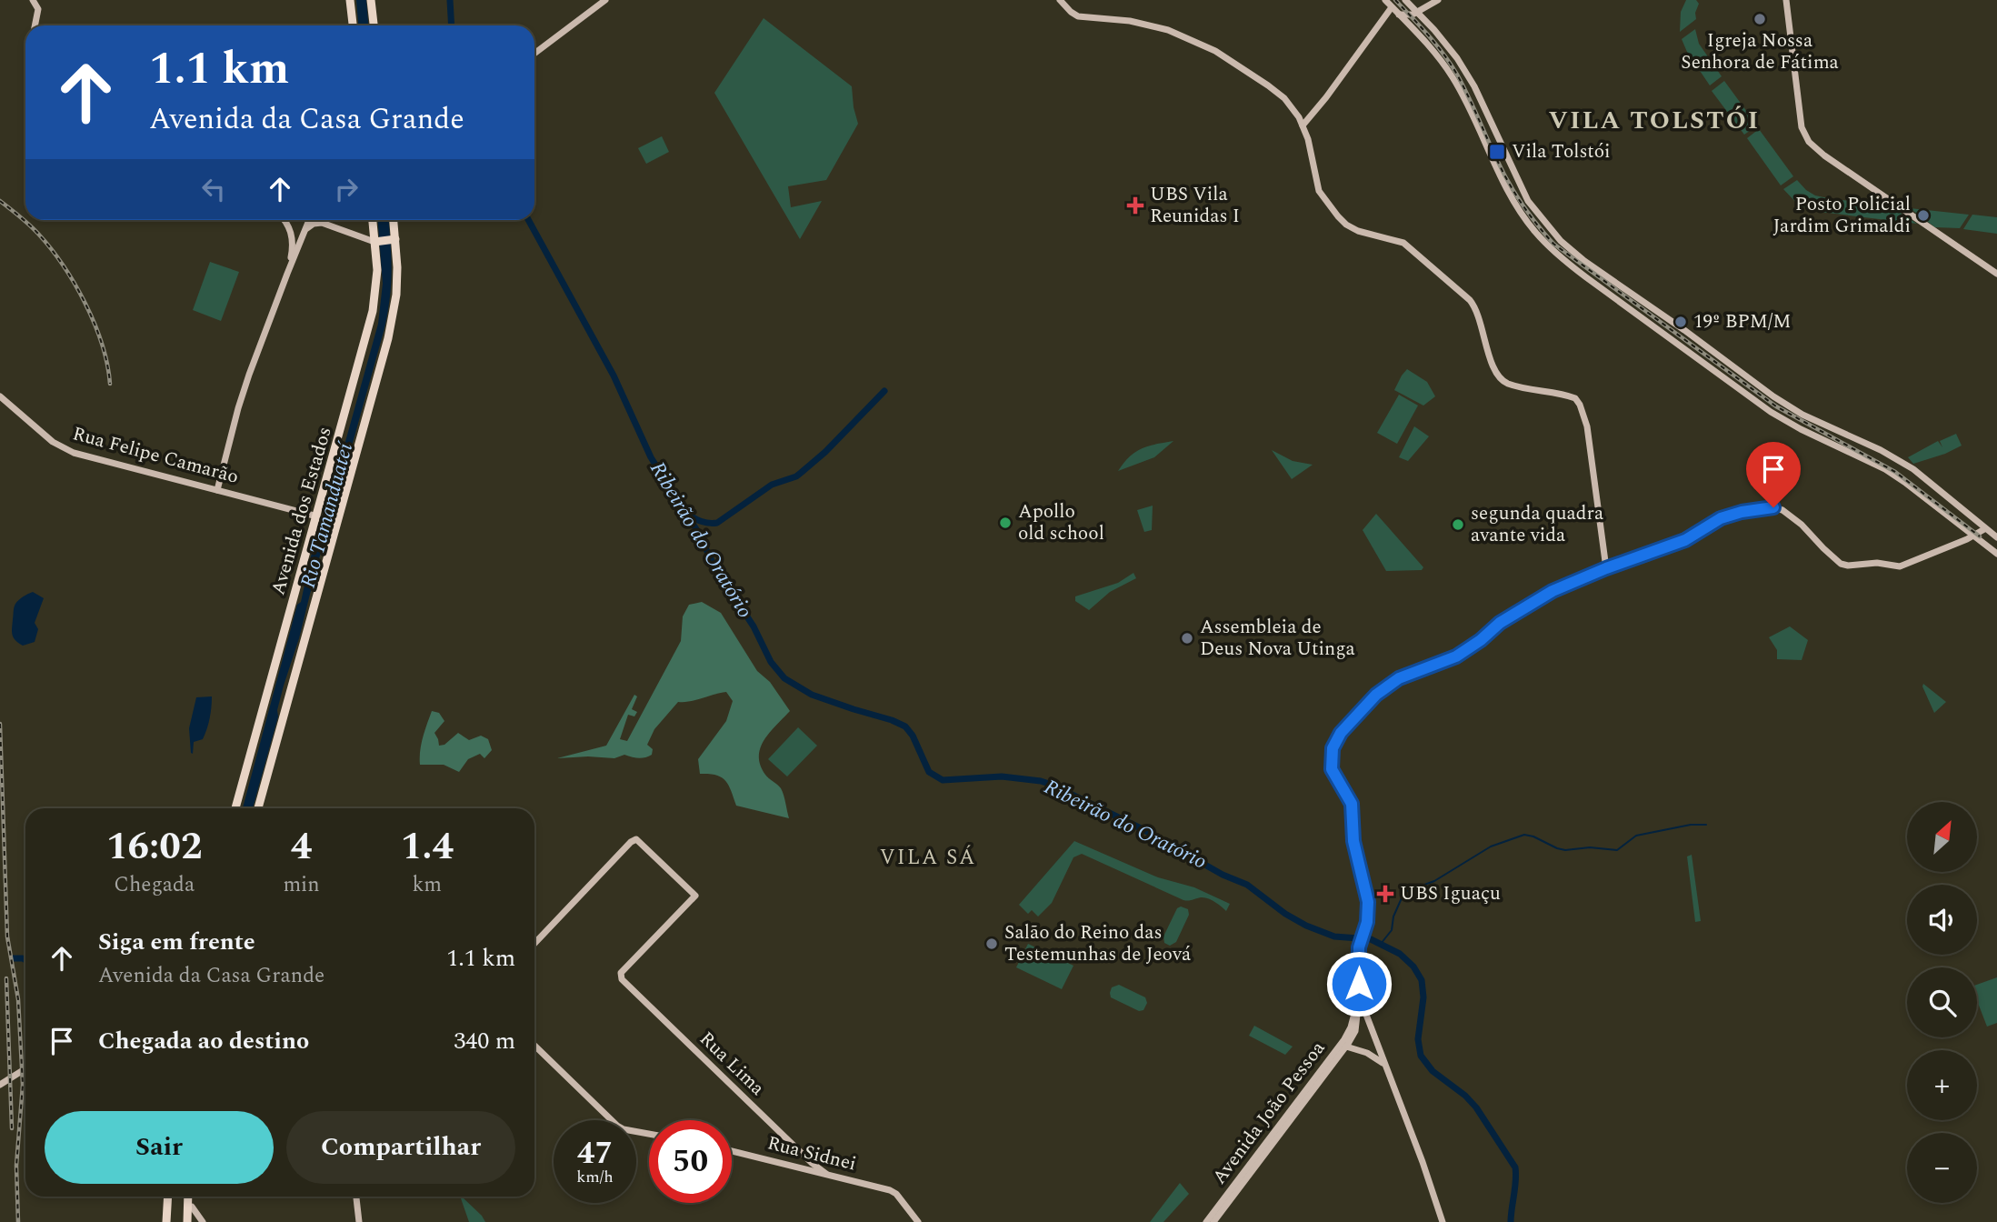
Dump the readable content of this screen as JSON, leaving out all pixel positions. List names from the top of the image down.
{
  "streets": {
    "highway": ["Avenida dos Estados"],
    "main road": [
      "Rua Felipe Camarão",
      "Rua Lima",
      "Avenida João Pessoa",
      "Rua Sidnei"
    ]
  },
  "crossings": [
    ["Rua Felipe Camarão", "Avenida dos Estados"],
    ["Rua Lima", "Rua Sidnei"]
  ],
  "districts": ["VILA TOLSTÓI", "VILA SÁ"],
  "water": ["Rio Tamanduateí", "Ribeirão do Oratório"],
  "places": {
    "other": [
      "Igreja Nossa Senhora de Fátima",
      "Posto Policial Jardim Grimaldi",
      "19º BPM/M",
      "Apollo old school",
      "segunda quadra avante vida",
      "Assembleia de Deus Nova Utinga",
      "Salão do Reino das Testemunhas de Jeová"
    ],
    "transit": ["Vila Tolstói"],
    "health": ["UBS Vila Reunidas I", "UBS Iguaçu"]
  },
  "north": "top right",
  "page": {
    "turn": ["1.1 km", "Avenida da Casa Grande"],
    "map_buttons": ["+", "−"],
    "eta": [
      "16:02",
      "Chegada",
      "4",
      "min",
      "1.4",
      "km"
    ],
    "list": [
      {
        "name": "Siga em frente",
        "note": "Avenida da Casa Grande",
        "value": "1.1 km"
      },
      {
        "name": "Chegada ao destino",
        "value": "340 m"
      }
    ],
    "buttons": ["Sair", "Compartilhar"],
    "speed": "47 km/h",
    "limit": "50"
  }
}
